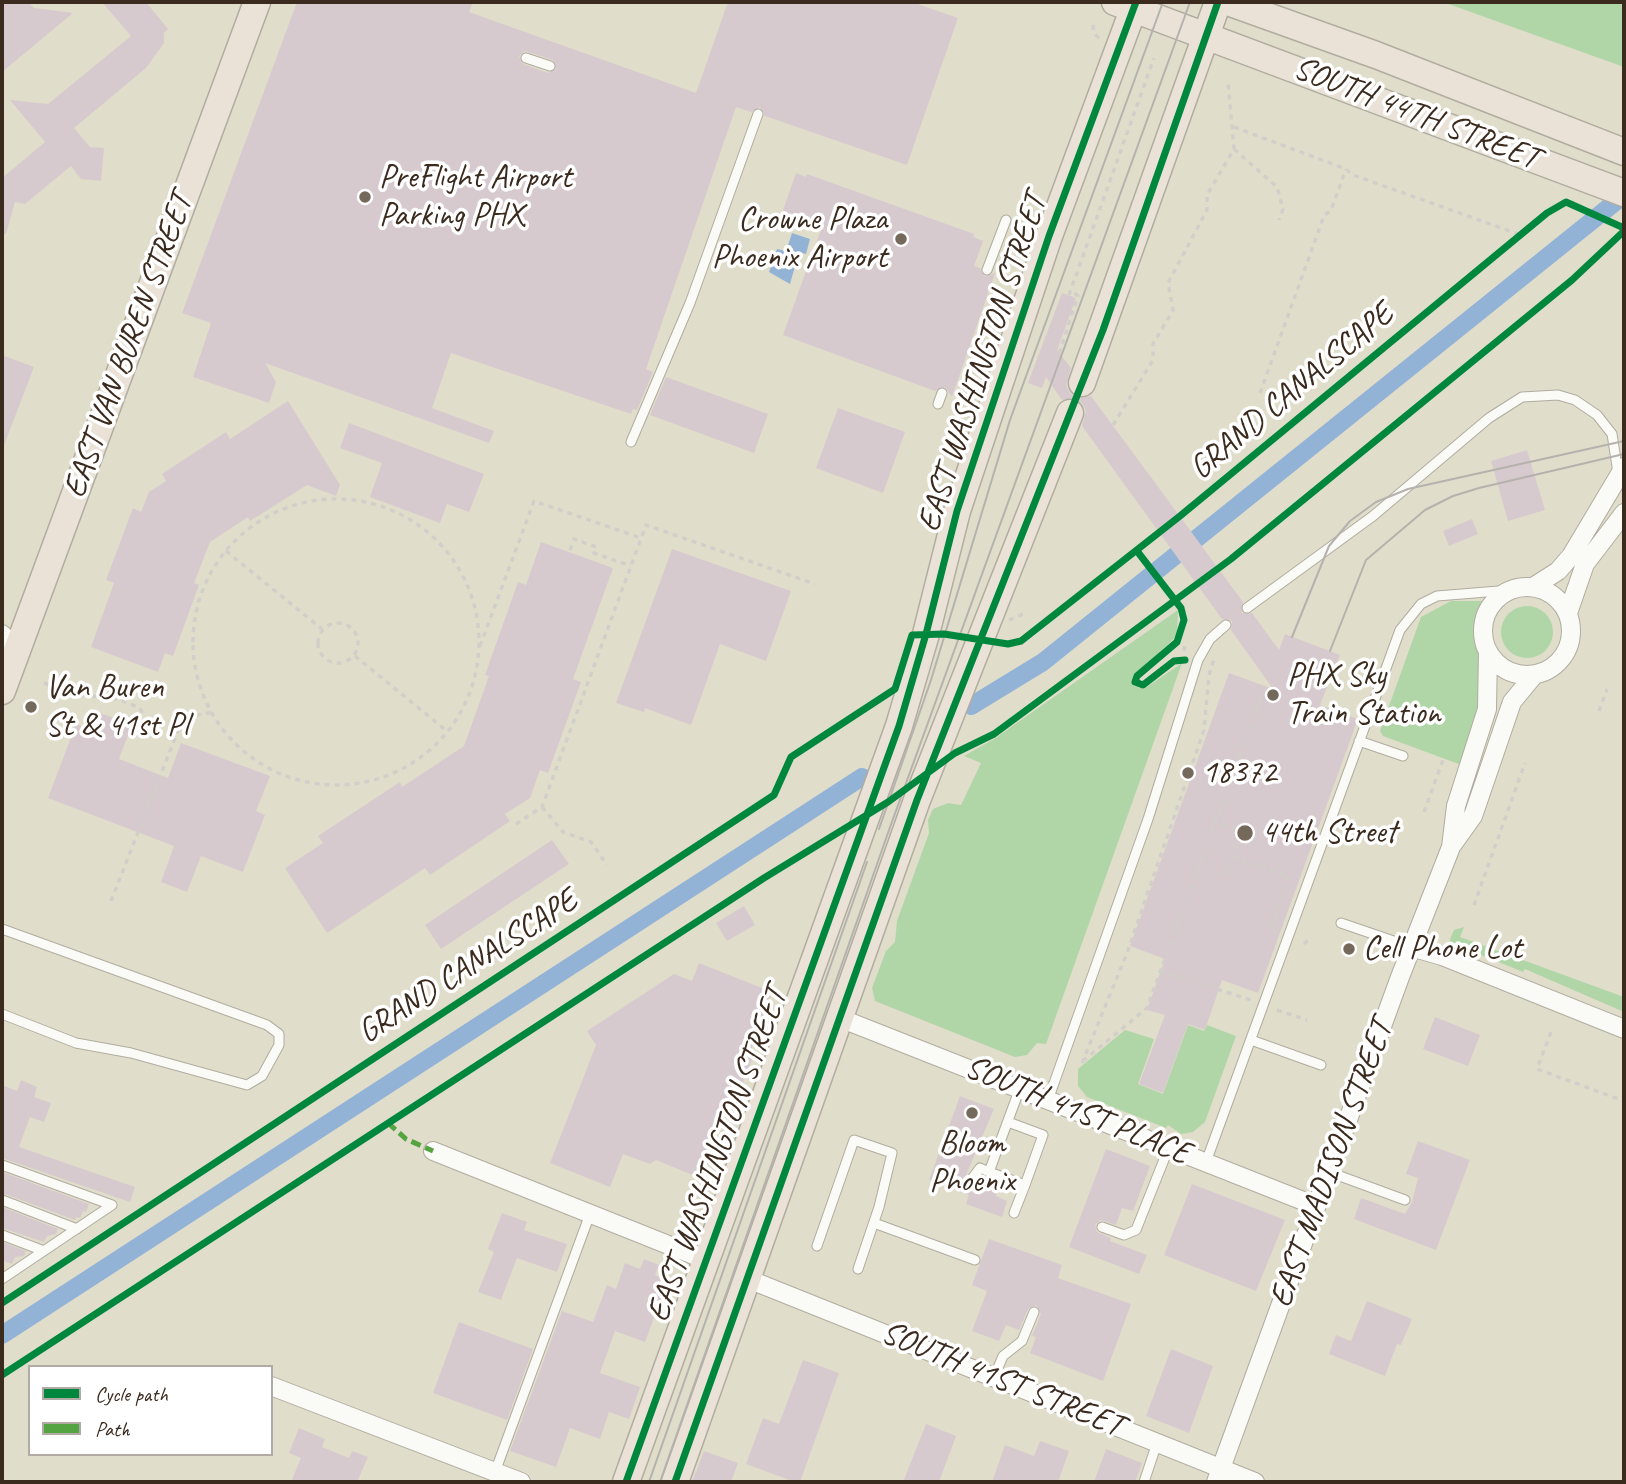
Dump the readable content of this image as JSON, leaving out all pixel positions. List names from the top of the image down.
{
  "streets": {
    "main road": ["SOUTH 44TH STREET", "EAST VAN BUREN STREET", "EAST WASHINGTON STREET"],
    "street": ["SOUTH 41ST PLACE", "EAST MADISON STREET", "SOUTH 41ST STREET"],
    "cycle path": ["GRAND CANALSCAPE"]
  },
  "crossings": [
    ["SOUTH 44TH STREET", "EAST WASHINGTON STREET"],
    ["EAST WASHINGTON STREET", "SOUTH 41ST PLACE"],
    ["EAST WASHINGTON STREET", "SOUTH 41ST STREET"],
    ["SOUTH 41ST PLACE", "EAST MADISON STREET"],
    ["EAST MADISON STREET", "SOUTH 41ST STREET"]
  ],
  "places": [
    "PreFlight Airport Parking PHX",
    "Crowne Plaza Phoenix Airport",
    "PHX Sky Train Station",
    "Van Buren St & 41st Pl",
    "18372",
    "44th Street",
    "Cell Phone Lot",
    "Bloom Phoenix"
  ],
  "legend": ["Cycle path", "Path"]
}
